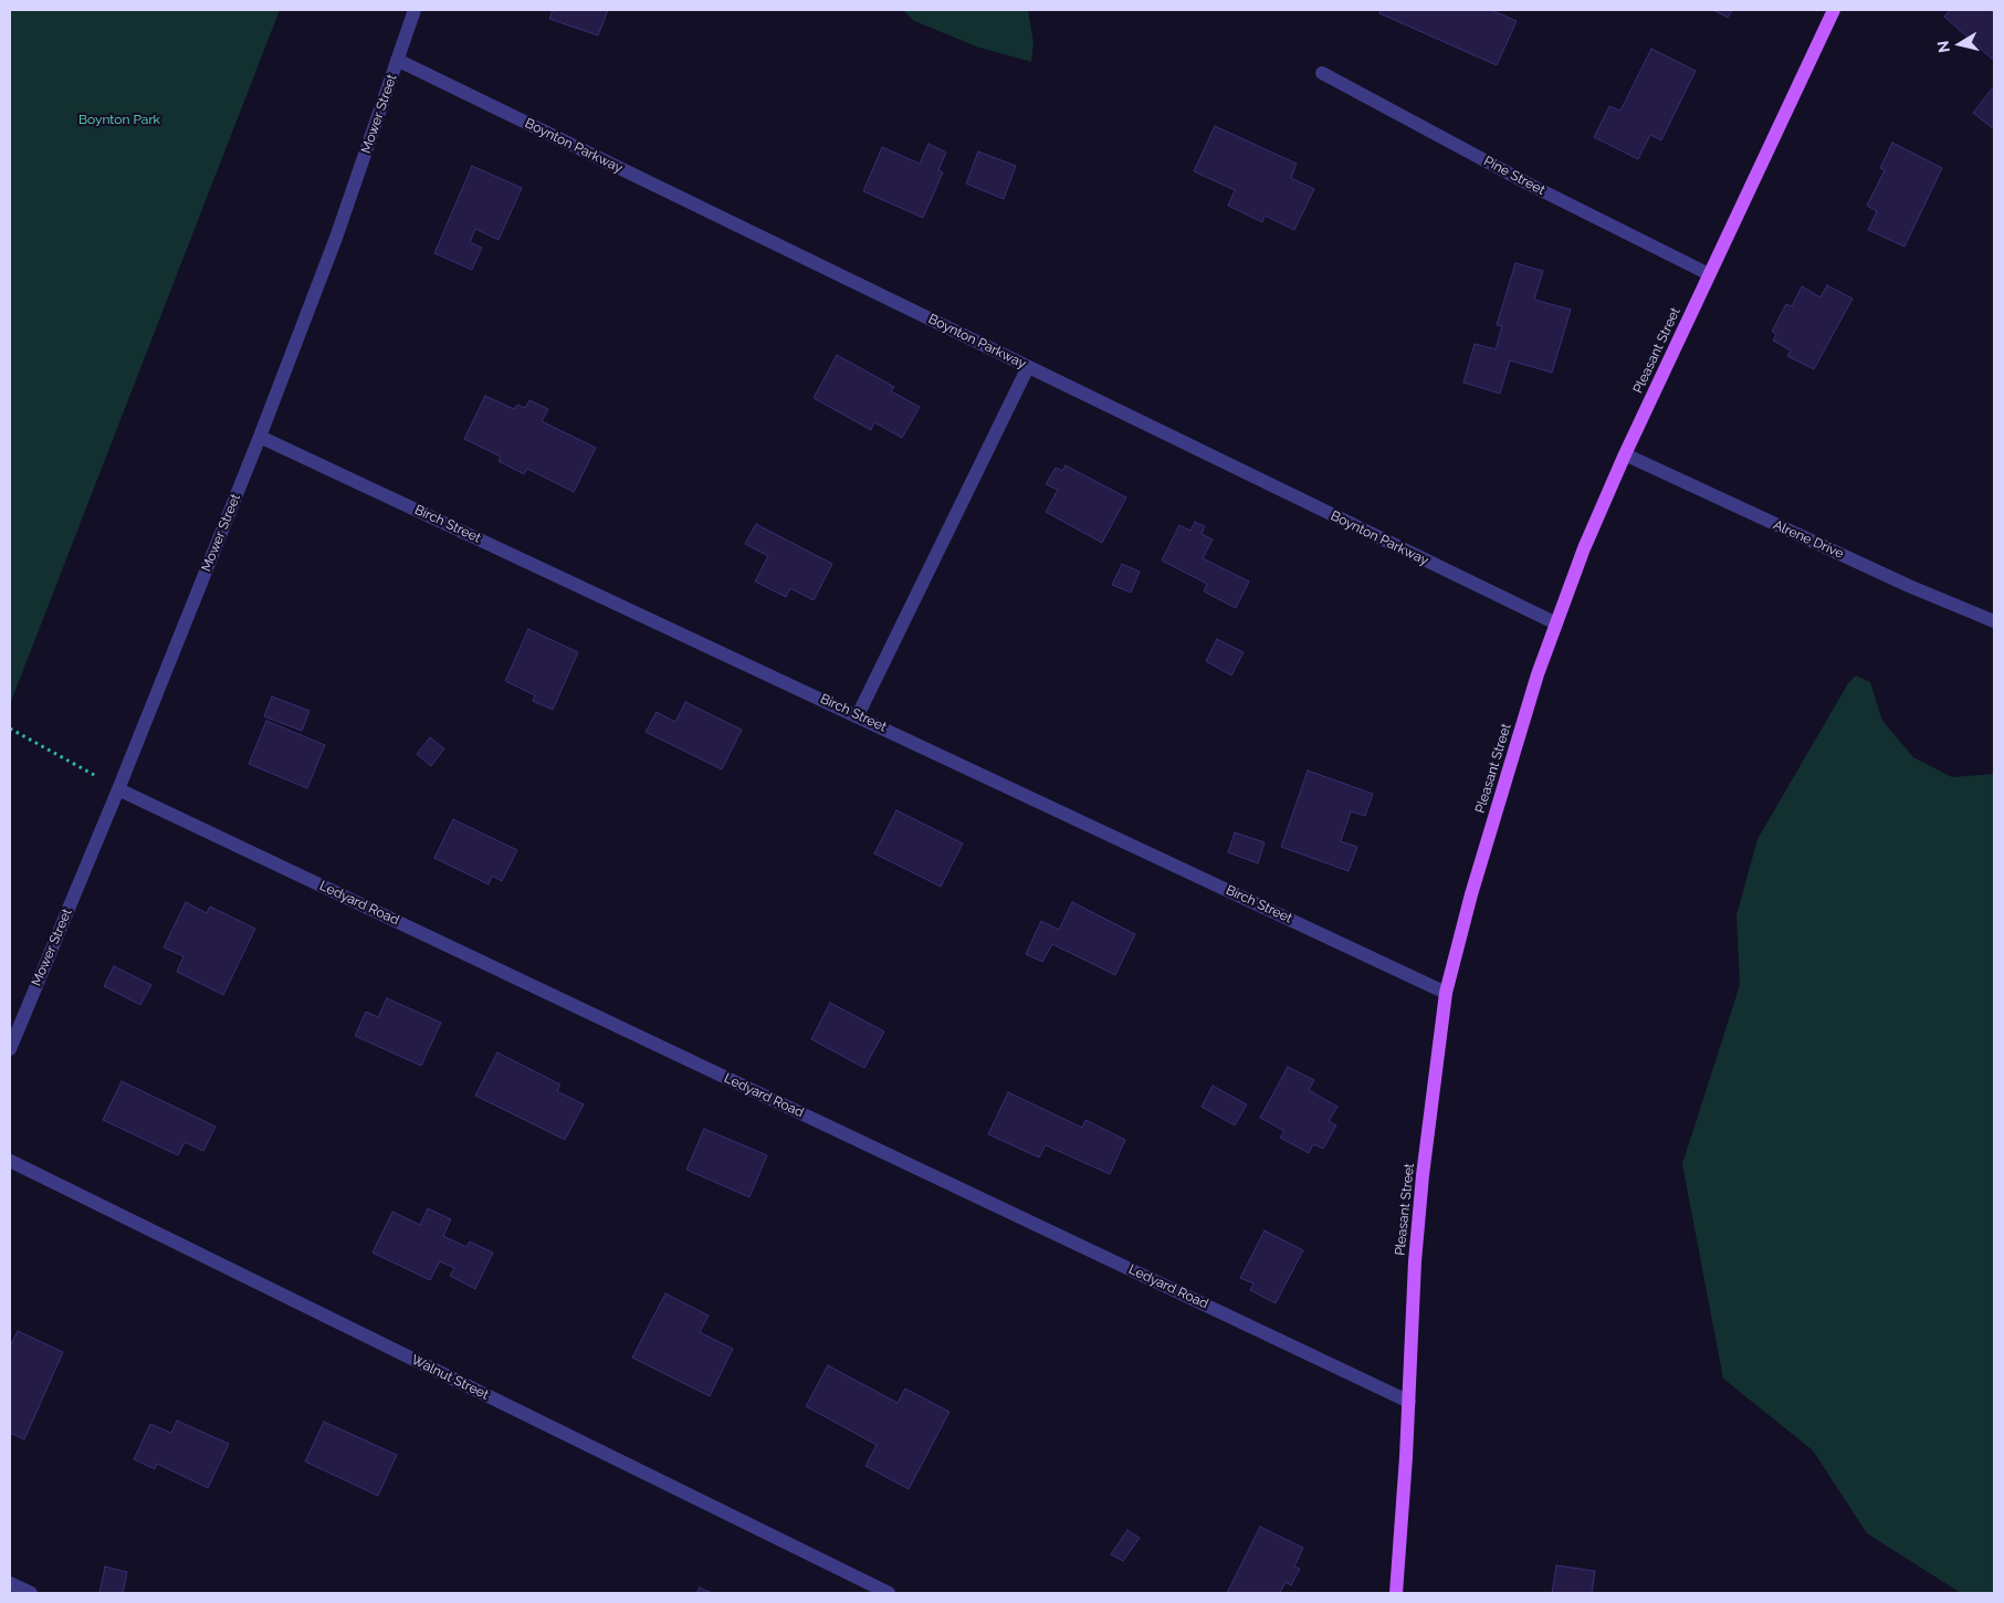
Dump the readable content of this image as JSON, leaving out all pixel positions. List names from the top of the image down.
{
  "streets": {
    "main road": ["Pleasant Street"],
    "street": [
      "Mower Street",
      "Boynton Parkway",
      "Pine Street",
      "Birch Street",
      "Alrene Drive",
      "Ledyard Road",
      "Walnut Street"
    ]
  },
  "crossings": [
    ["Mower Street", "Boynton Parkway"],
    ["Mower Street", "Birch Street"],
    ["Mower Street", "Ledyard Road"],
    ["Boynton Parkway", "Pleasant Street"],
    ["Pine Street", "Pleasant Street"],
    ["Pleasant Street", "Birch Street"],
    ["Pleasant Street", "Alrene Drive"],
    ["Pleasant Street", "Ledyard Road"]
  ],
  "parks": ["Boynton Park"],
  "north": "left"
}
